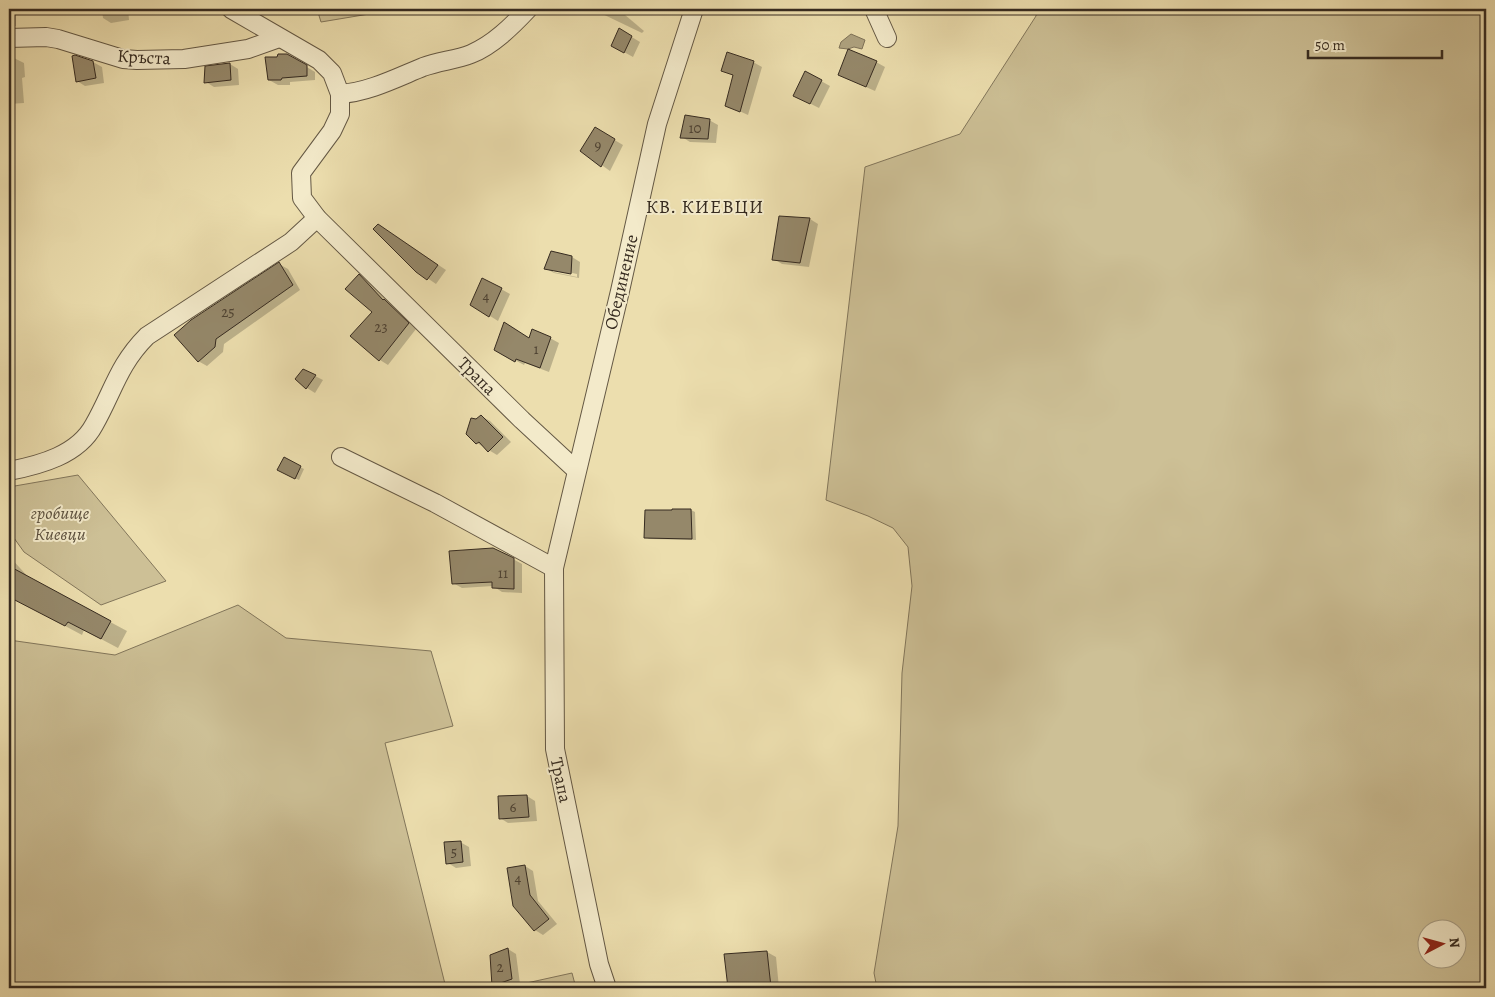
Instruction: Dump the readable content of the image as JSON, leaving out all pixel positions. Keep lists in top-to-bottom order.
{
  "streets": {
    "street": ["Кръста", "Обединение", "Трапа"]
  },
  "crossings": [
    ["Обединение", "Трапа"]
  ],
  "districts": ["КВ. КИЕВЦИ"],
  "parks": ["гробище Киевци"],
  "house_numbers": [
    "10",
    "9",
    "4",
    "25",
    "23",
    "1",
    "11",
    "6",
    "5",
    "4",
    "2"
  ],
  "scale_bar": "50 m",
  "north": "right"
}
